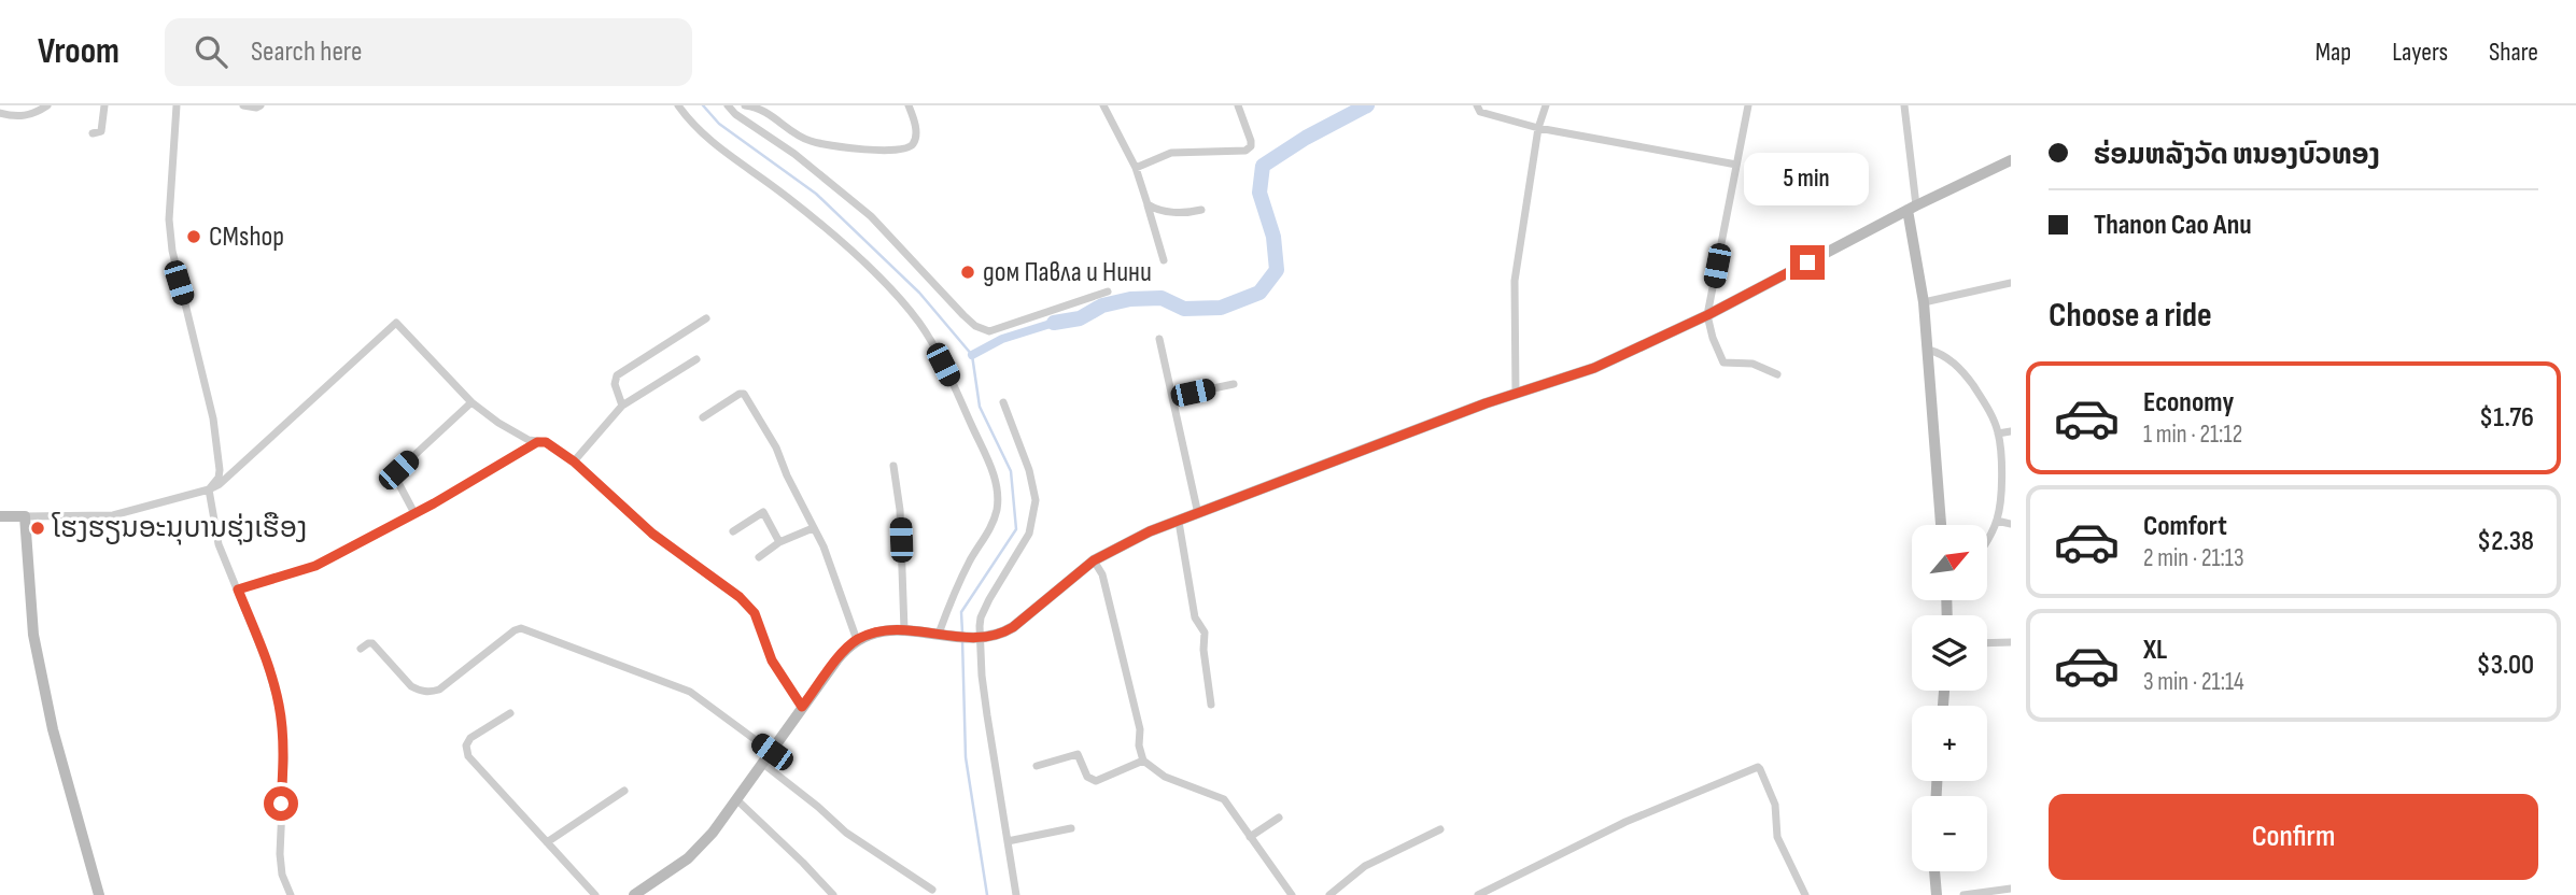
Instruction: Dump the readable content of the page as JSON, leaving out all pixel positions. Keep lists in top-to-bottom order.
{
  "places": ["CMshop", "дом Павла и Нини", "ໂຮງຮຽນອະນຸບານຮຸ່ງເຮືອງ"],
  "north": "top right",
  "page": {
    "header": "Vroom",
    "search": "Search here",
    "nav": ["Map", "Layers", "Share"],
    "banner": ["ຮ່ອມຫລັງວັດ ຫນອງບົວທອງ", "Thanon Cao Anu"],
    "bubble": "5 min",
    "heading": "Choose a ride",
    "list": [
      {
        "name": "Economy",
        "note": "1 min · 21:12",
        "value": "$1.76"
      },
      {
        "name": "Comfort",
        "note": "2 min · 21:13",
        "value": "$2.38"
      },
      {
        "name": "XL",
        "note": "3 min · 21:14",
        "value": "$3.00"
      }
    ],
    "map_buttons": ["+", "−"],
    "buttons": "Confirm"
  }
}
